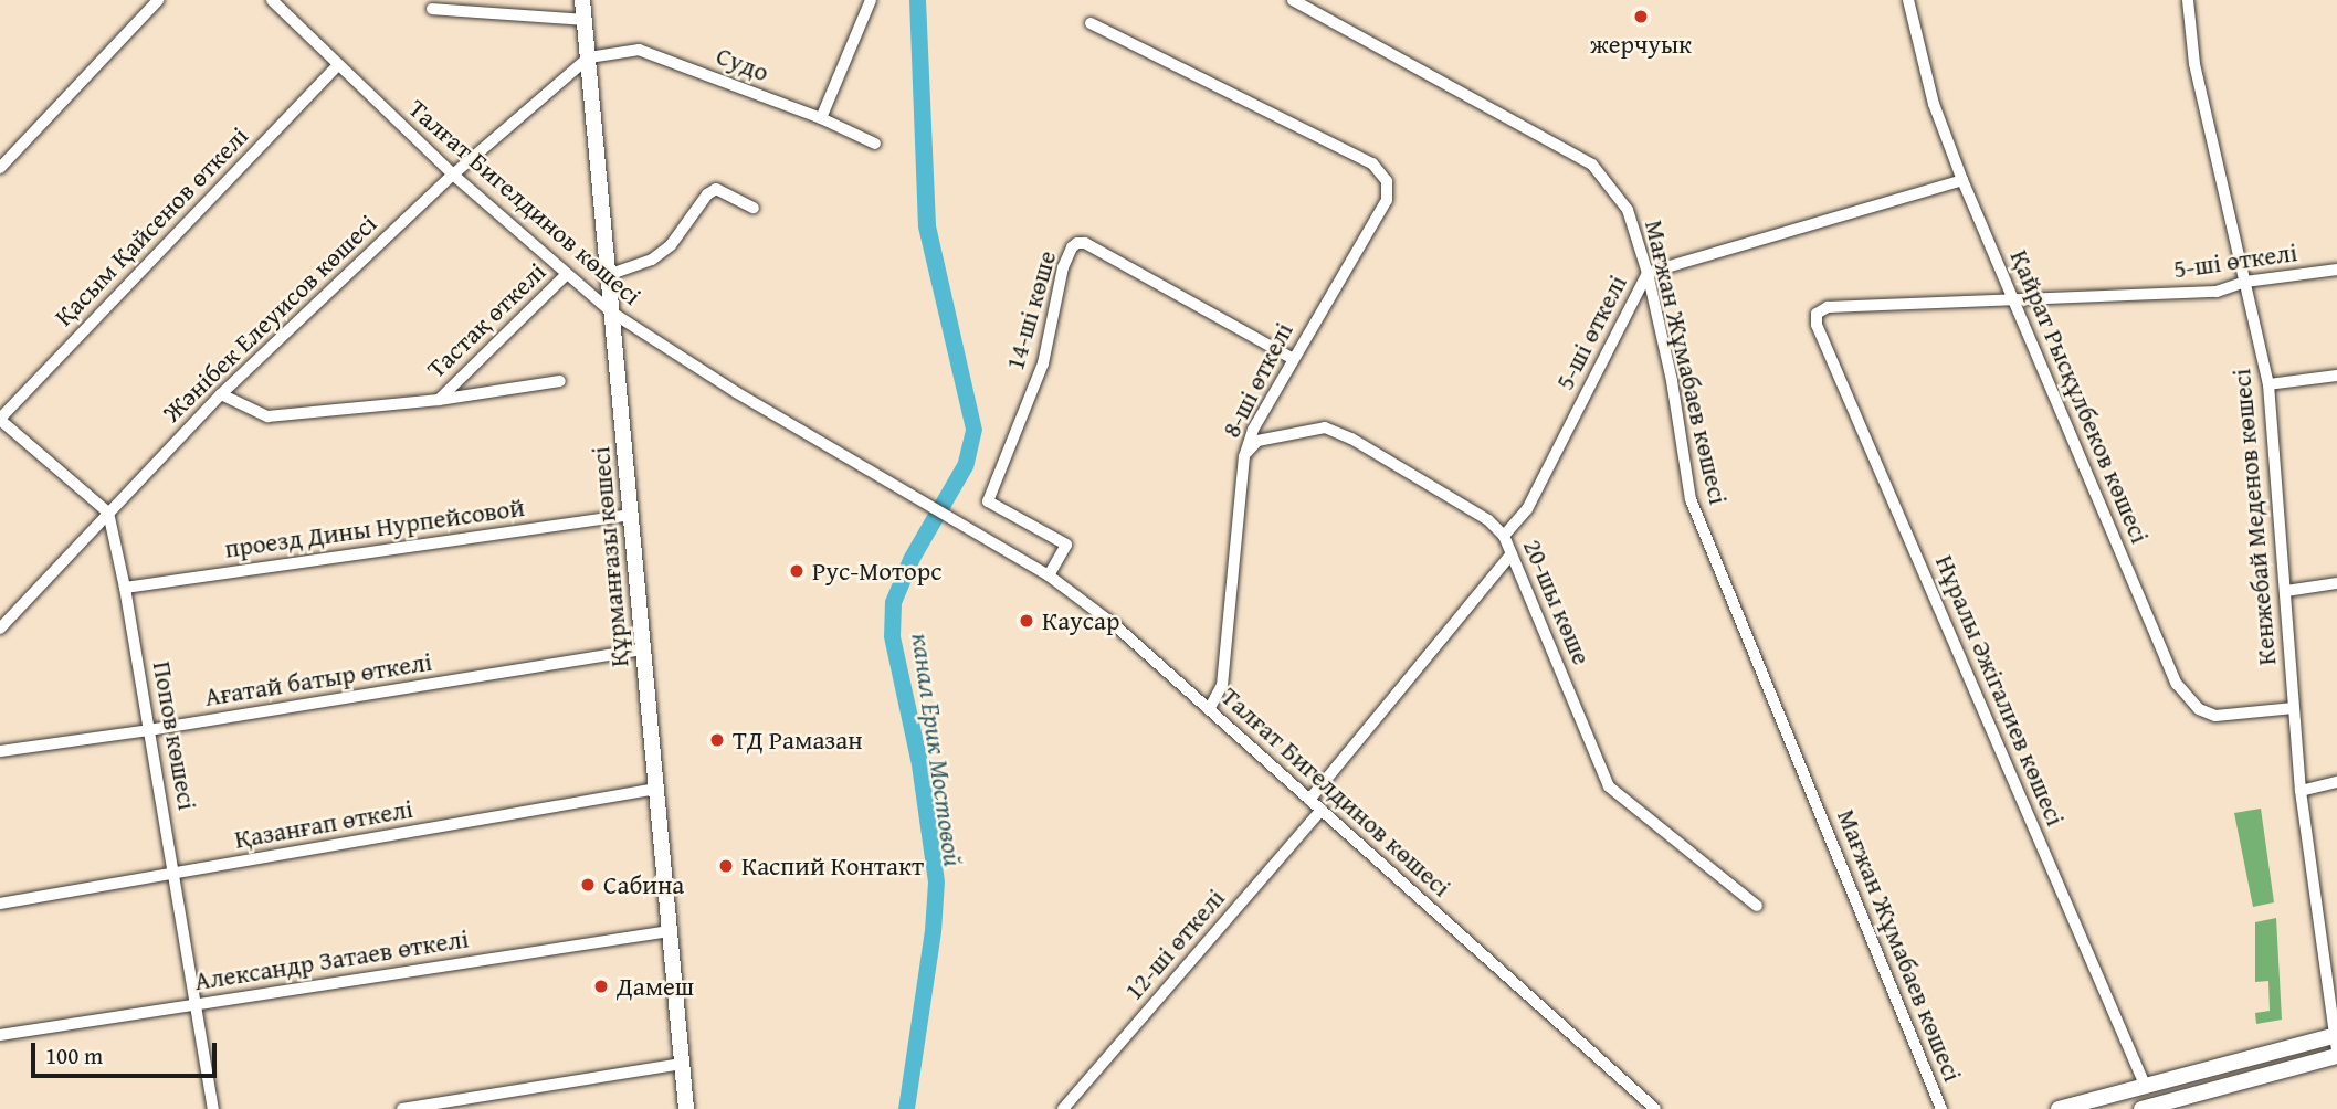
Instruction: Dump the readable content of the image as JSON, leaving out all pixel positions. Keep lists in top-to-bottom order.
{
  "streets": {
    "main road": ["Құрманғазы көшесі"],
    "street": [
      "Судо",
      "Талғат Бигелдинов көшесі",
      "Қасым Қайсенов өткелі",
      "5-ші өткелі",
      "14-ші көше",
      "Жәнібек Елеуисов көшесі",
      "Тастақ өткелі",
      "Мағжан Жұмабаев көшесі",
      "8-ші өткелі",
      "Қайрат Рысқұлбеков көшесі",
      "Кенжебай Меденов көшесі",
      "проезд Дины Нурпейсовой",
      "20-шы көше",
      "Ағатай батыр өткелі",
      "Нұралы Әжiгалиев көшесi",
      "Попов көшесі",
      "Қазанғап өткелі",
      "12-ші өткелі",
      "Александр Затаев өткелі"
    ]
  },
  "crossings": [
    ["Судо", "Жәнібек Елеуисов көшесі"],
    ["Судо", "Құрманғазы көшесі"],
    ["Талғат Бигелдинов көшесі", "Қасым Қайсенов өткелі"],
    ["Талғат Бигелдинов көшесі", "14-ші көше"],
    ["Талғат Бигелдинов көшесі", "Жәнібек Елеуисов көшесі"],
    ["Талғат Бигелдинов көшесі", "Тастақ өткелі"],
    ["Талғат Бигелдинов көшесі", "8-ші өткелі"],
    ["Талғат Бигелдинов көшесі", "Құрманғазы көшесі"],
    ["Талғат Бигелдинов көшесі", "12-ші өткелі"],
    ["5-ші өткелі", "Мағжан Жұмабаев көшесі"],
    ["5-ші өткелі", "Қайрат Рысқұлбеков көшесі"],
    ["5-ші өткелі", "Кенжебай Меденов көшесі"],
    ["5-ші өткелі", "20-шы көше"],
    ["5-ші өткелі", "Нұралы Әжiгалиев көшесi"],
    ["14-ші көше", "8-ші өткелі"],
    ["Жәнібек Елеуисов көшесі", "Тастақ өткелі"],
    ["Жәнібек Елеуисов көшесі", "Құрманғазы көшесі"],
    ["Жәнібек Елеуисов көшесі", "Попов көшесі"],
    ["8-ші өткелі", "20-шы көше"],
    ["Қайрат Рысқұлбеков көшесі", "Кенжебай Меденов көшесі"],
    ["проезд Дины Нурпейсовой", "Құрманғазы көшесі"],
    ["проезд Дины Нурпейсовой", "Попов көшесі"],
    ["Құрманғазы көшесі", "Ағатай батыр өткелі"],
    ["Құрманғазы көшесі", "Қазанғап өткелі"],
    ["Құрманғазы көшесі", "Александр Затаев өткелі"],
    ["Ағатай батыр өткелі", "Попов көшесі"],
    ["Попов көшесі", "Қазанғап өткелі"],
    ["Попов көшесі", "Александр Затаев өткелі"]
  ],
  "water": ["канал Ерик Мостовой"],
  "places": [
    "жерчуык",
    "Рус-Моторс",
    "Каусар",
    "ТД Рамазан",
    "Каспий Контакт",
    "Сабина",
    "Дамеш"
  ],
  "scale_bar": "100 m"
}
